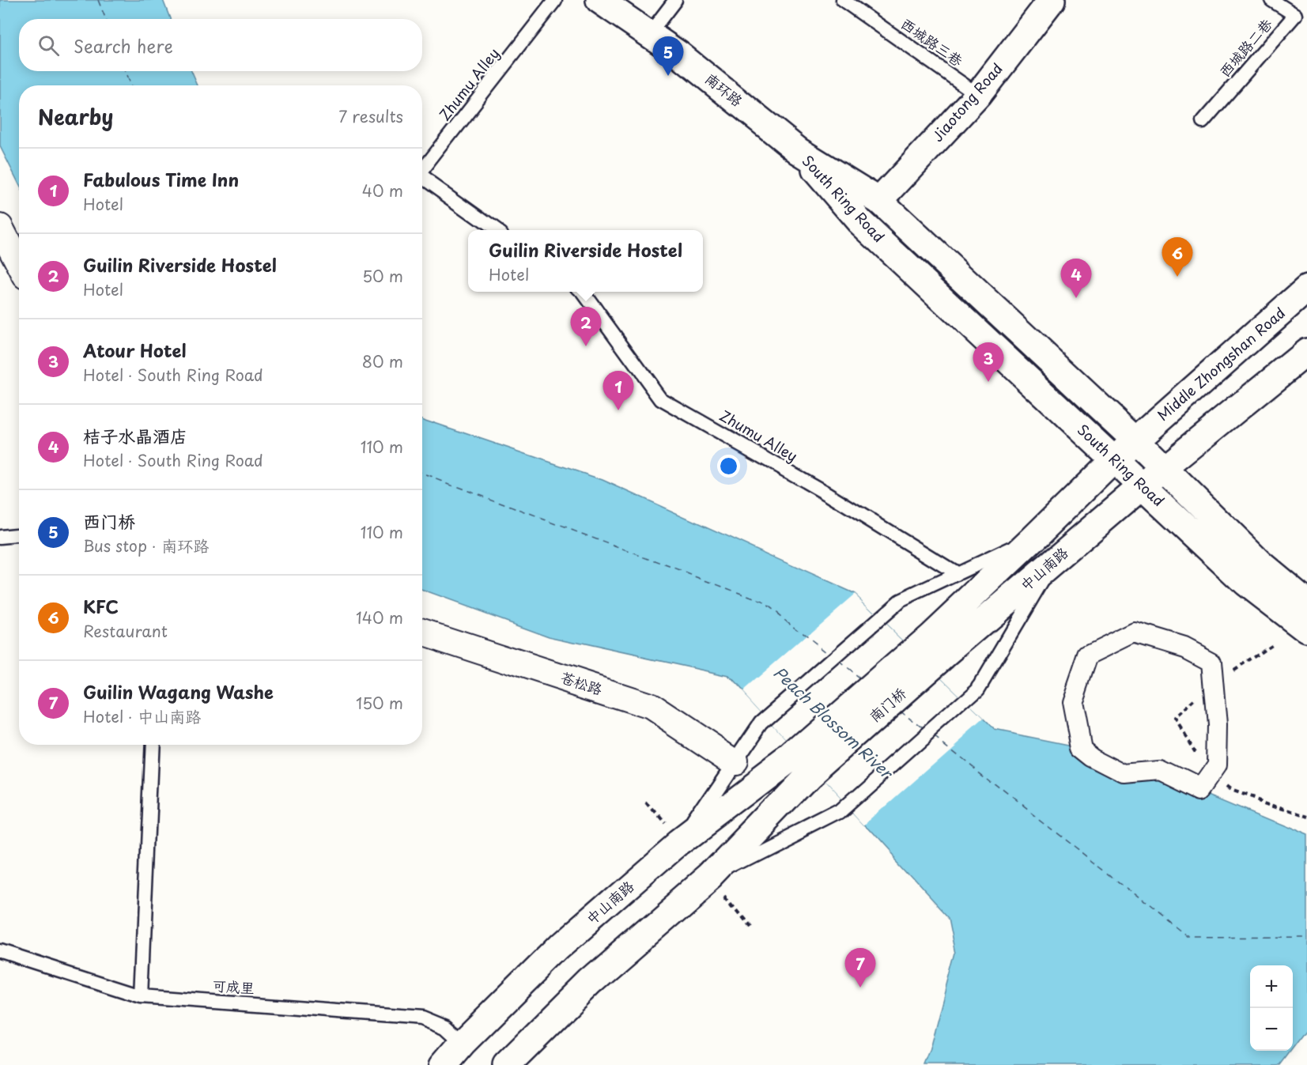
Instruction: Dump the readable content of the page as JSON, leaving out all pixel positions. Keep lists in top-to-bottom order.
{
  "streets": {
    "main road": [
      "南环路",
      "Jiaotong Road",
      "South Ring Road",
      "Middle Zhongshan Road",
      "中山南路",
      "南门桥"
    ],
    "street": ["苍松路"],
    "lane": [
      "西城路三巷",
      "西城路二巷",
      "Zhumu Alley",
      "可成里"
    ]
  },
  "crossings": [
    ["西城路三巷", "Jiaotong Road"],
    ["南环路", "South Ring Road"],
    ["Jiaotong Road", "South Ring Road"],
    ["South Ring Road", "Middle Zhongshan Road"],
    ["South Ring Road", "中山南路"],
    ["Middle Zhongshan Road", "中山南路"],
    ["中山南路", "南门桥"],
    ["中山南路", "可成里"]
  ],
  "water": ["Peach Blossom River"],
  "page": {
    "search": "Search here",
    "pins": [
      "5",
      "6",
      "4",
      "2",
      "3",
      "1",
      "7"
    ],
    "heading": ["Nearby", "7 results"],
    "list": [
      {
        "mark": "1",
        "name": "Fabulous Time Inn",
        "note": "Hotel",
        "value": "40 m"
      },
      {
        "mark": "2",
        "name": "Guilin Riverside Hostel",
        "note": "Hotel",
        "value": "50 m"
      },
      {
        "mark": "3",
        "name": "Atour Hotel",
        "note": "Hotel · South Ring Road",
        "value": "80 m"
      },
      {
        "mark": "4",
        "name": "桔子水晶酒店",
        "note": "Hotel · South Ring Road",
        "value": "110 m"
      },
      {
        "mark": "5",
        "name": "西门桥",
        "note": "Bus stop · 南环路",
        "value": "110 m"
      },
      {
        "mark": "6",
        "name": "KFC",
        "note": "Restaurant",
        "value": "140 m"
      },
      {
        "mark": "7",
        "name": "Guilin Wagang Washe",
        "note": "Hotel · 中山南路",
        "value": "150 m"
      }
    ],
    "popup": ["Guilin Riverside Hostel", "Hotel"],
    "map_buttons": ["+", "−"]
  }
}
